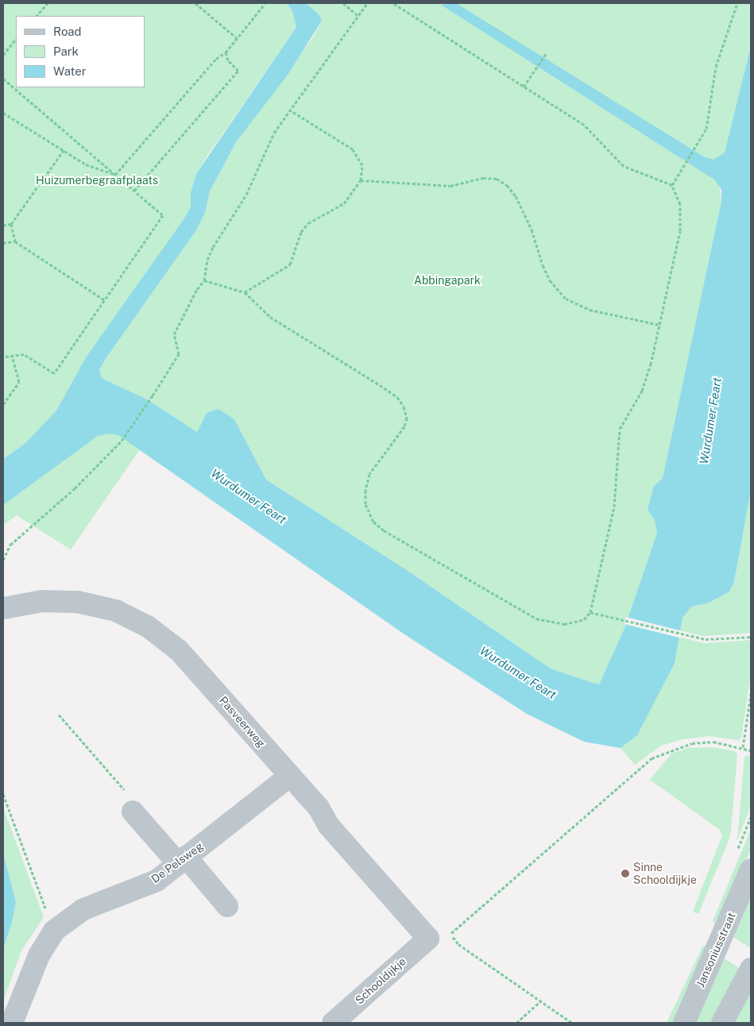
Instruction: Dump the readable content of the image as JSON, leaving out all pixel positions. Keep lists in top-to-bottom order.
{
  "streets": {
    "street": [
      "Pasveerweg",
      "De Pelsweg",
      "Jansoniusstraat",
      "Schooldijkje"
    ]
  },
  "crossings": [
    ["Pasveerweg", "De Pelsweg"],
    ["Pasveerweg", "Schooldijkje"]
  ],
  "water": ["Wurdumer Feart"],
  "parks": ["Huizumerbegraafplaats", "Abbingapark"],
  "places": ["Sinne Schooldijkje"],
  "legend": ["Road", "Park", "Water"]
}
